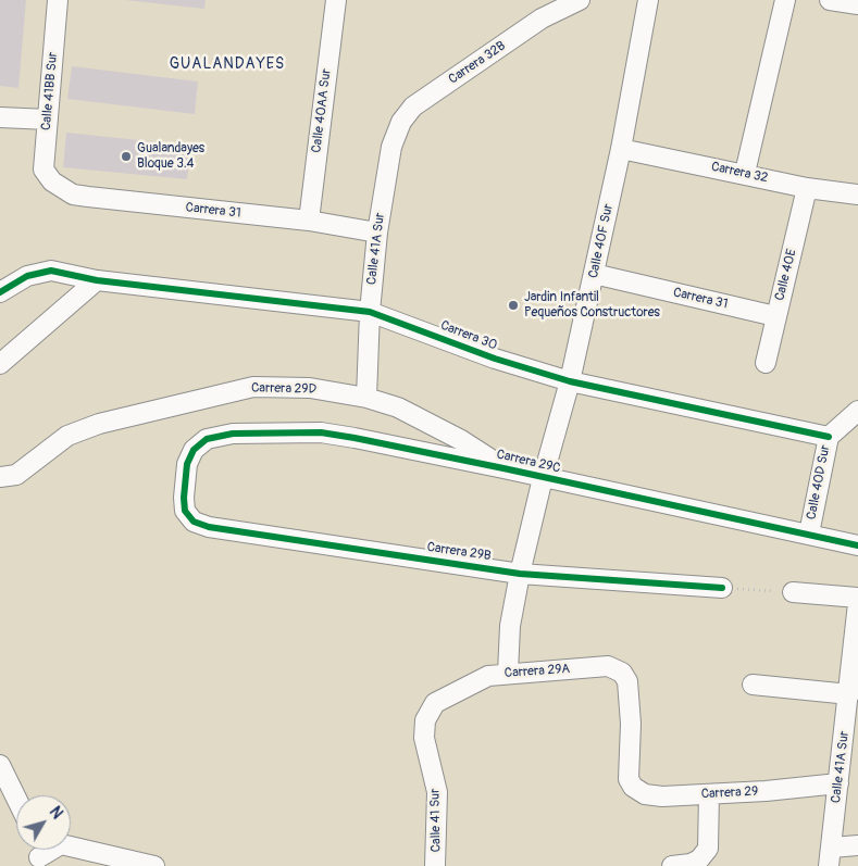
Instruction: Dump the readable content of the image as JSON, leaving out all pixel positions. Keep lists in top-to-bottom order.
{
  "streets": {
    "street": [
      "Carrera 32B",
      "Calle 41BB Sur",
      "Calle 40AA Sur",
      "Carrera 32",
      "Carrera 31",
      "Calle 40F Sur",
      "Calle 41A Sur",
      "Calle 40E",
      "Carrera 30",
      "Carrera 29D",
      "Carrera 29C",
      "Calle 40D Sur",
      "Carrera 29B",
      "Carrera 29A",
      "Carrera 29",
      "Calle 41 Sur"
    ]
  },
  "crossings": [
    ["Carrera 32B", "Calle 41A Sur"],
    ["Calle 41BB Sur", "Carrera 31"],
    ["Calle 40AA Sur", "Carrera 31"],
    ["Carrera 32", "Calle 40F Sur"],
    ["Carrera 32", "Calle 40E"],
    ["Carrera 31", "Calle 40F Sur"],
    ["Carrera 31", "Calle 41A Sur"],
    ["Carrera 31", "Calle 40E"],
    ["Calle 40F Sur", "Carrera 30"],
    ["Calle 40F Sur", "Carrera 29C"],
    ["Calle 40F Sur", "Carrera 29B"],
    ["Calle 40F Sur", "Carrera 29A"],
    ["Calle 41A Sur", "Carrera 30"],
    ["Calle 41A Sur", "Carrera 29D"],
    ["Calle 41A Sur", "Carrera 29"],
    ["Carrera 30", "Calle 40D Sur"],
    ["Carrera 29D", "Carrera 29C"],
    ["Carrera 29C", "Calle 40D Sur"],
    ["Carrera 29C", "Carrera 29B"],
    ["Carrera 29A", "Carrera 29"],
    ["Carrera 29A", "Calle 41 Sur"]
  ],
  "districts": ["GUALANDAYES"],
  "places": ["Gualandayes Bloque 3.4", "Jardin Infantil Pequeños Constructores"],
  "north": "top right"
}
